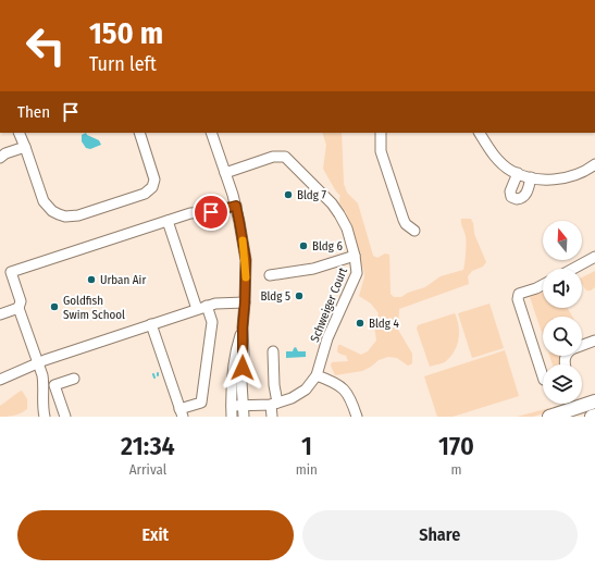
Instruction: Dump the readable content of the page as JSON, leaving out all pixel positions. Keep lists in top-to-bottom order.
{
  "streets": {
    "street": ["Schweiger Court"]
  },
  "places": [
    "Bldg 7",
    "Bldg 6",
    "Urban Air",
    "Bldg 5",
    "Goldfish Swim School",
    "Bldg 4"
  ],
  "north": "top",
  "page": {
    "turn": ["150 m", "Turn left"],
    "then": "Then",
    "eta": [
      "21:34",
      "Arrival",
      "1",
      "min",
      "170",
      "m"
    ],
    "buttons": ["Exit", "Share"]
  }
}
